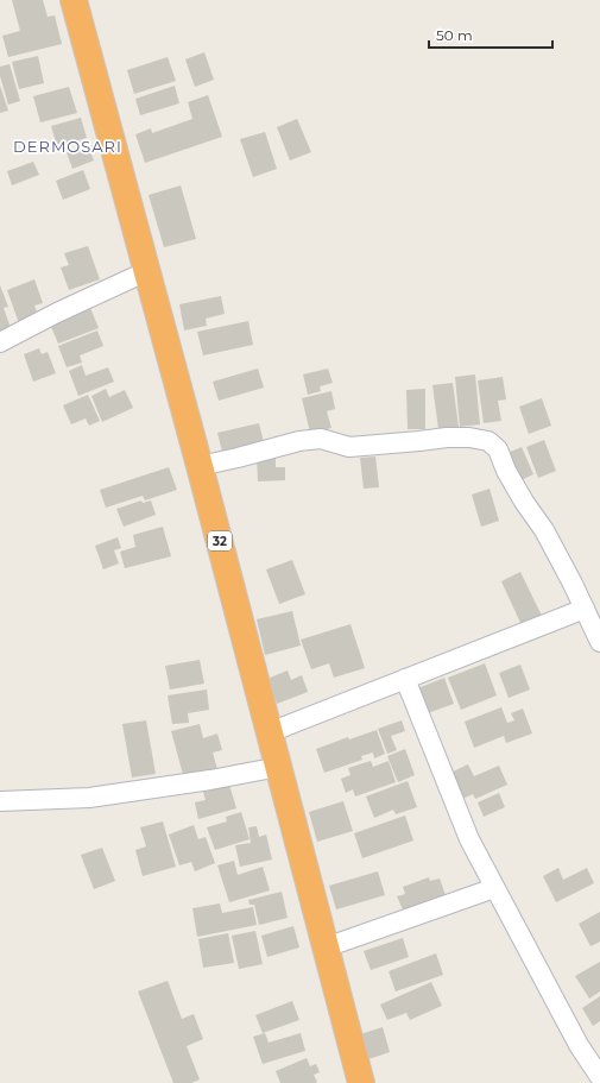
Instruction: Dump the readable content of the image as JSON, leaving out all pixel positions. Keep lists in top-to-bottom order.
{
  "streets": {
    "highway": ["32"]
  },
  "districts": ["DERMOSARI"],
  "scale_bar": "50 m"
}
